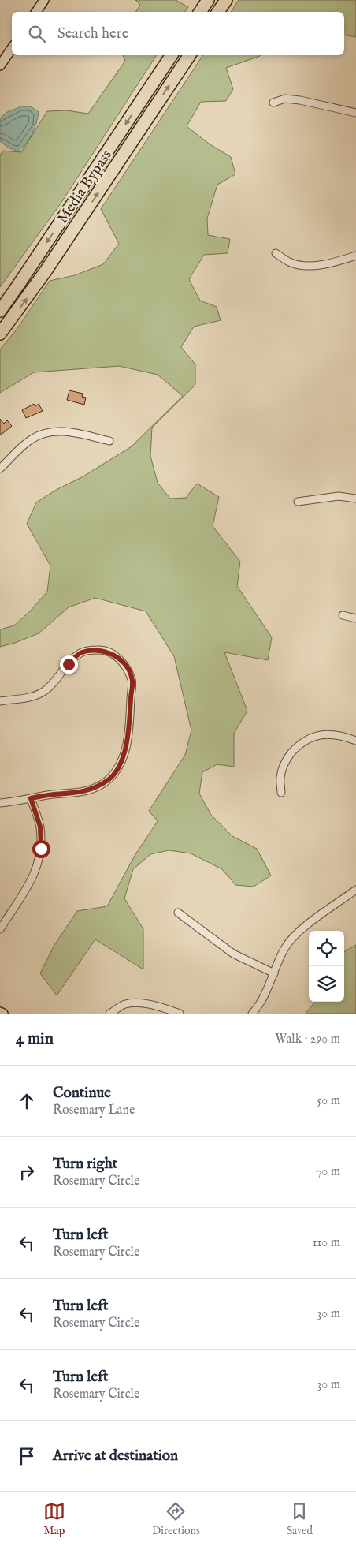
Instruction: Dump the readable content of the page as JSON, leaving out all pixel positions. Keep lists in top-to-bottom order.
{
  "streets": {
    "highway": ["Media Bypass"]
  },
  "page": {
    "search": "Search here",
    "heading": ["4 min", "Walk · 290 m"],
    "list": [
      ["Continue", "Rosemary Lane", "50 m"],
      ["Turn right", "Rosemary Circle", "70 m"],
      ["Turn left", "Rosemary Circle", "110 m"],
      ["Turn left", "Rosemary Circle", "30 m"],
      ["Turn left", "Rosemary Circle", "30 m"],
      "Arrive at destination"
    ],
    "nav": ["Map", "Directions", "Saved"]
  }
}
